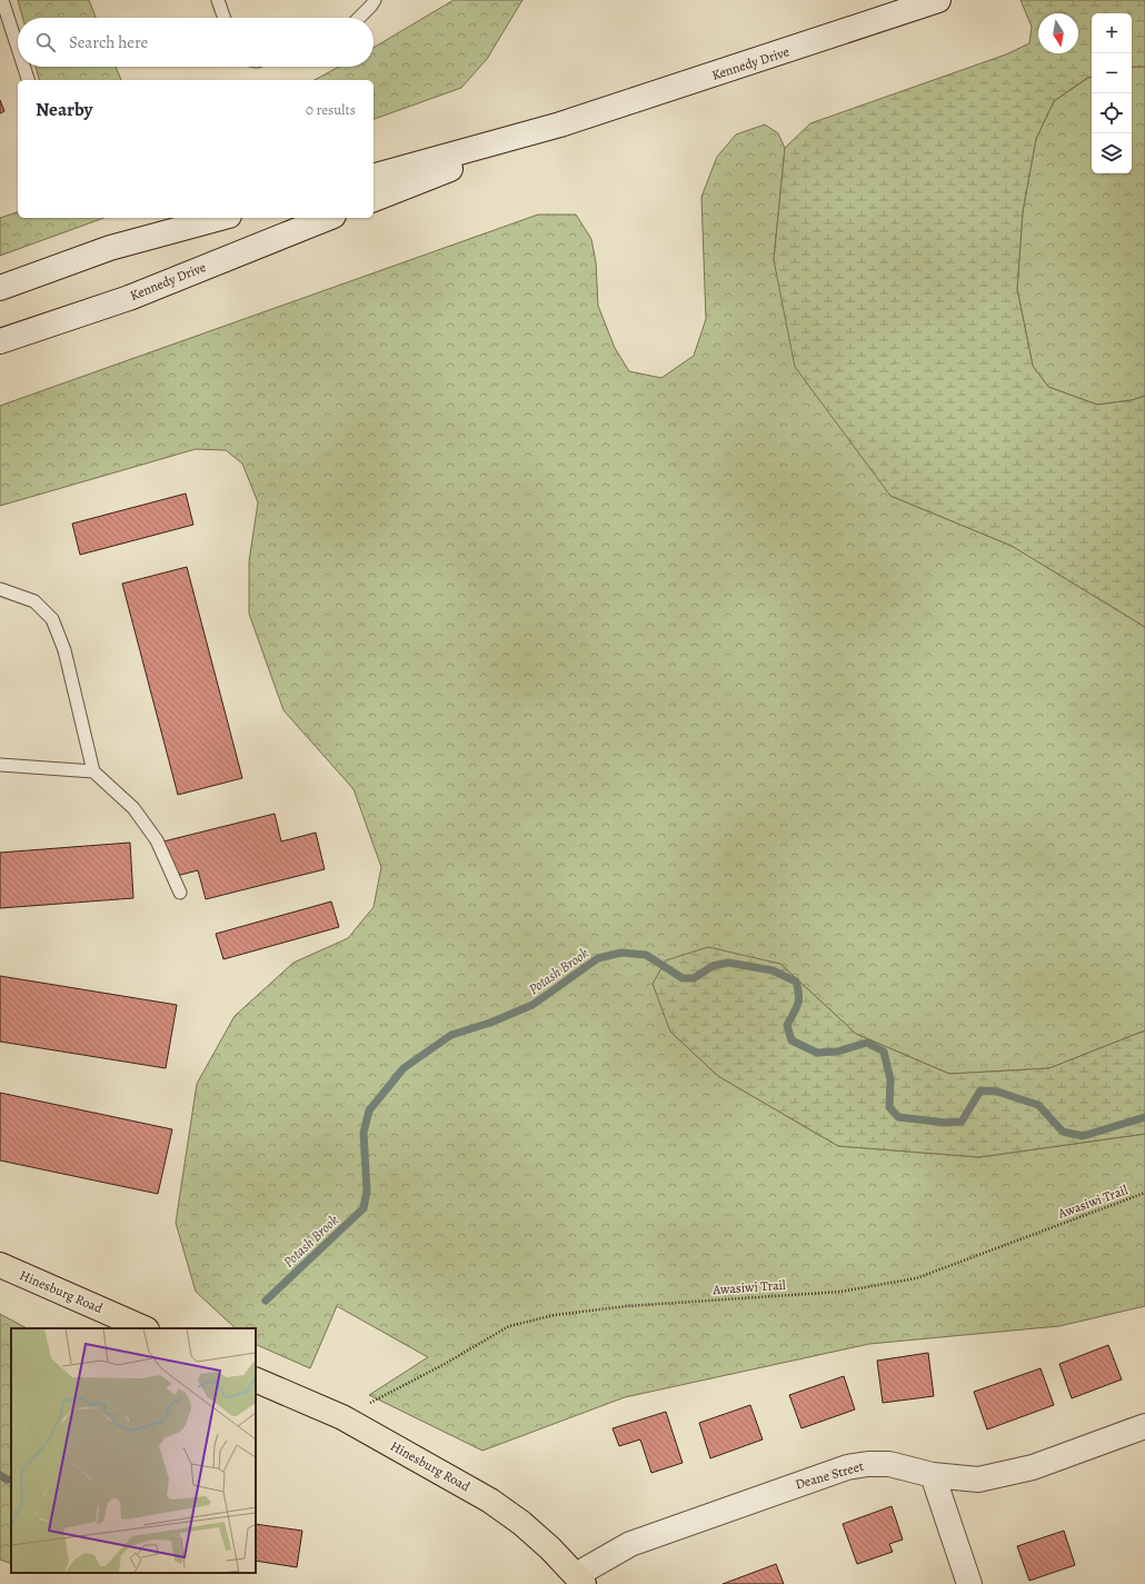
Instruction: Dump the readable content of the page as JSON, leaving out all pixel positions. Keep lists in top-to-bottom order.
{
  "streets": {
    "main road": ["Kennedy Drive", "Hinesburg Road", "Deane Street"],
    "path": ["Awasiwi Trail"]
  },
  "crossings": [
    ["Hinesburg Road", "Deane Street"]
  ],
  "water": ["Potash Brook"],
  "north": "bottom",
  "page": {
    "map_buttons": ["+", "−"],
    "search": "Search here",
    "heading": ["Nearby", "0 results"]
  }
}
